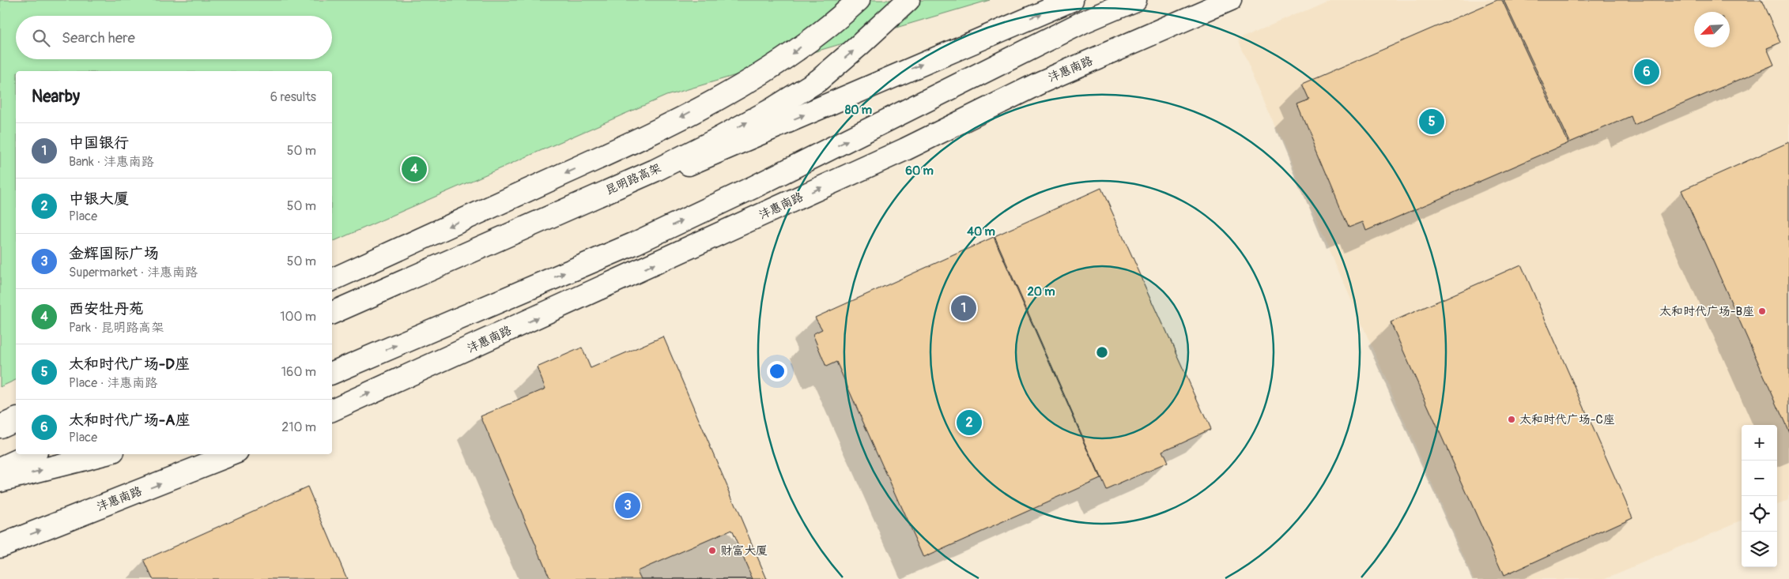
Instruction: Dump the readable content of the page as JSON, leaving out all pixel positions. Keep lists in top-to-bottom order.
{
  "streets": {
    "main road": ["沣惠南路", "昆明路高架"]
  },
  "places": ["太和时代广场-B座", "太和时代广场-C座", "财富大厦"],
  "north": "bottom left",
  "page": {
    "search": "Search here",
    "pins": [
      "6",
      "5",
      "4",
      "1",
      "2",
      "3"
    ],
    "heading": ["Nearby", "6 results"],
    "list": [
      {
        "mark": "1",
        "name": "中国银行",
        "note": "Bank · 沣惠南路",
        "value": "50 m"
      },
      {
        "mark": "2",
        "name": "中银大厦",
        "note": "Place",
        "value": "50 m"
      },
      {
        "mark": "3",
        "name": "金辉国际广场",
        "note": "Supermarket · 沣惠南路",
        "value": "50 m"
      },
      {
        "mark": "4",
        "name": "西安牡丹苑",
        "note": "Park · 昆明路高架",
        "value": "100 m"
      },
      {
        "mark": "5",
        "name": "太和时代广场-D座",
        "note": "Place · 沣惠南路",
        "value": "160 m"
      },
      {
        "mark": "6",
        "name": "太和时代广场-A座",
        "note": "Place",
        "value": "210 m"
      }
    ],
    "map_buttons": ["+", "−"]
  },
  "rings": [
    "80 m",
    "60 m",
    "40 m",
    "20 m"
  ]
}
